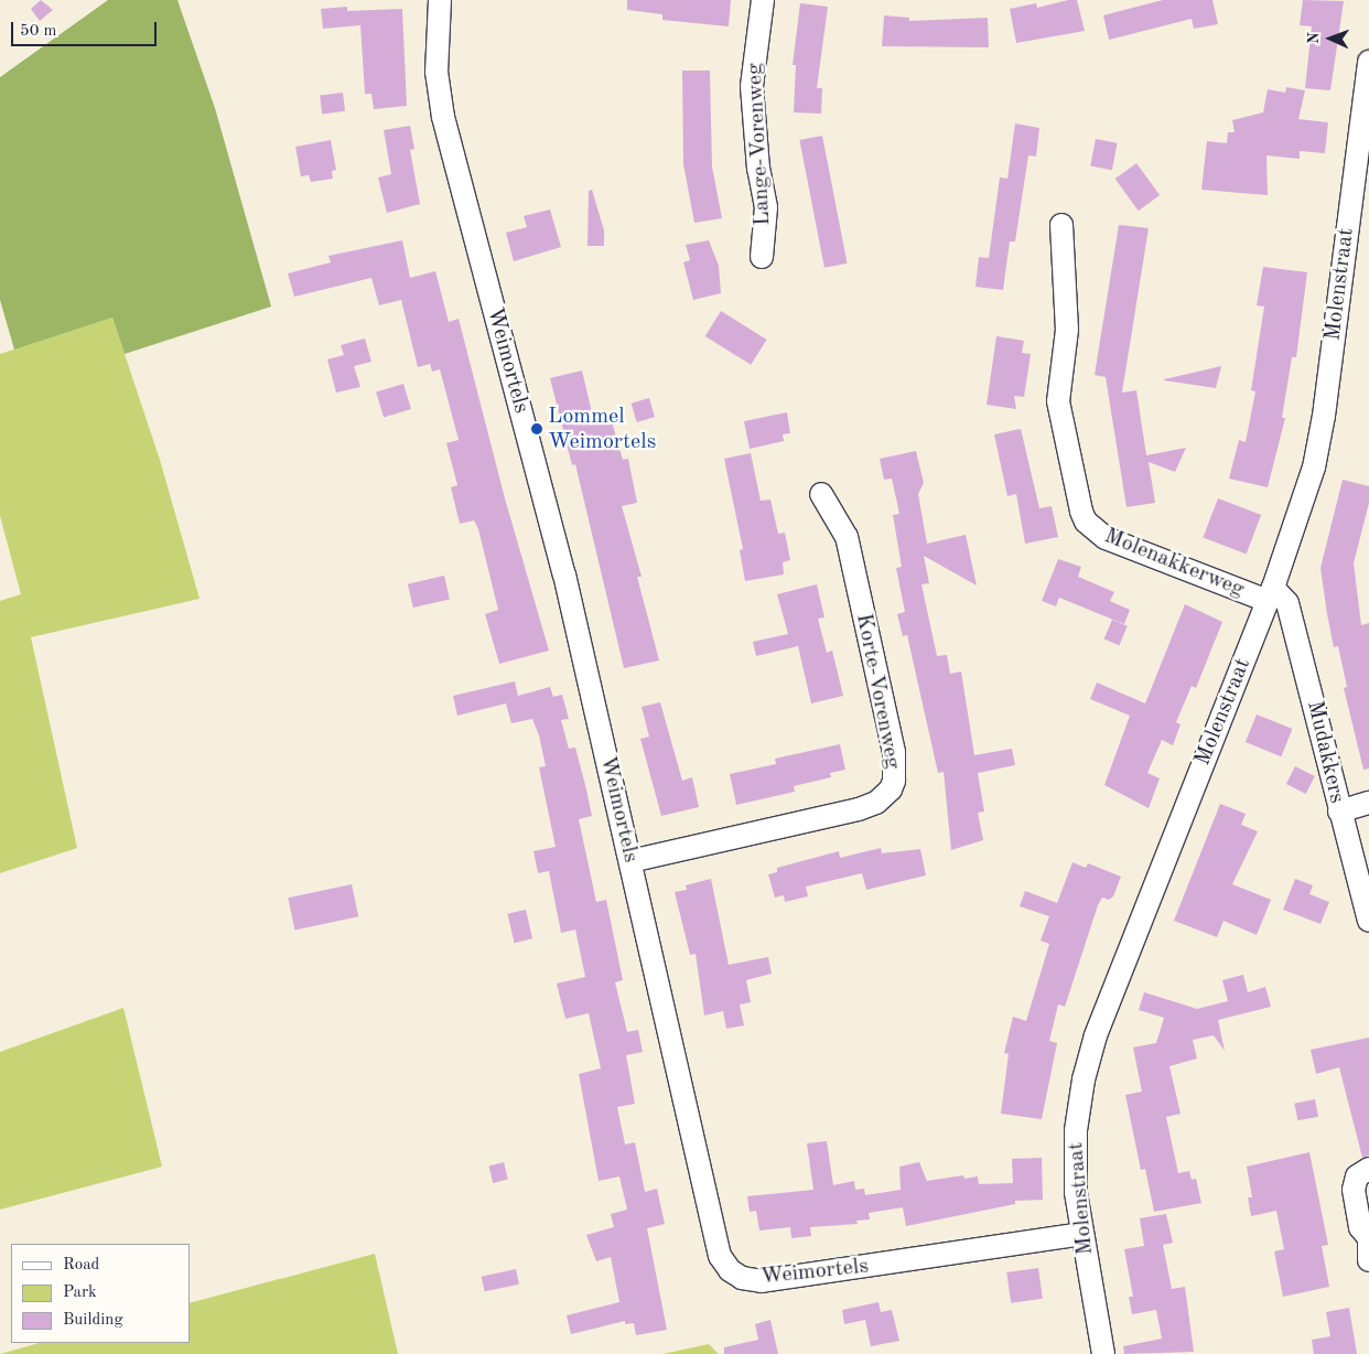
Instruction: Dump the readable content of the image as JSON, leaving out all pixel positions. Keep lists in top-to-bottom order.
{
  "streets": {
    "street": [
      "Lange-Vorenweg",
      "Molenstraat",
      "Weimortels",
      "Molenakkerweg",
      "Korte-Vorenweg",
      "Mudakkers"
    ]
  },
  "crossings": [
    ["Molenstraat", "Weimortels"],
    ["Molenstraat", "Molenakkerweg"],
    ["Molenstraat", "Mudakkers"],
    ["Weimortels", "Korte-Vorenweg"],
    ["Molenakkerweg", "Mudakkers"]
  ],
  "places": ["Lommel Weimortels"],
  "legend": ["Road", "Park", "Building"],
  "scale_bar": "50 m",
  "north": "left"
}
